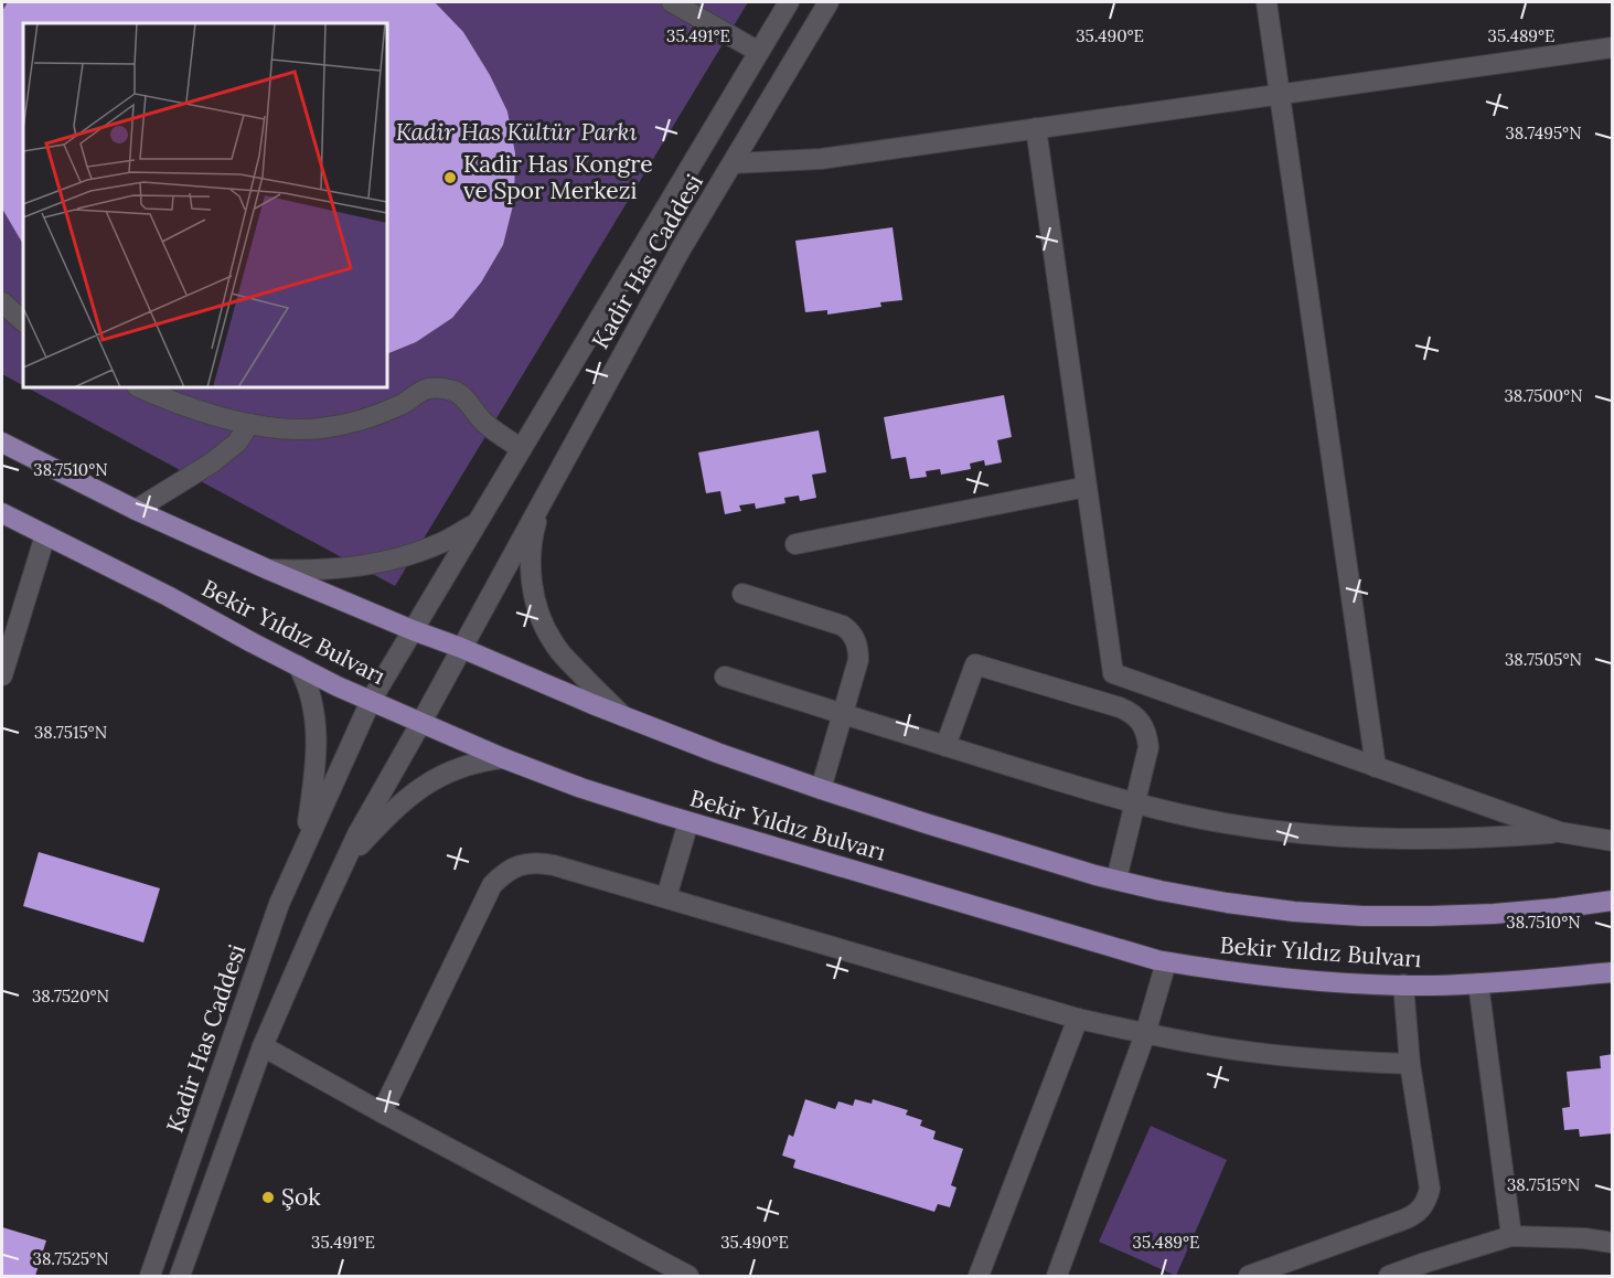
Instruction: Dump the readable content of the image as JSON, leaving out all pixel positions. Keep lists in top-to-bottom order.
{
  "streets": {
    "main road": ["Bekir Yıldız Bulvarı"],
    "street": ["Kadir Has Caddesi"]
  },
  "crossings": [
    ["Kadir Has Caddesi", "Bekir Yıldız Bulvarı"]
  ],
  "parks": ["Kadir Has Kültür Parkı"],
  "places": ["Kadir Has Kongre ve Spor Merkezi", "Şok"],
  "coordinates": [
    "35.491°E",
    "35.490°E",
    "35.489°E",
    "38.7495°N",
    "38.7500°N",
    "38.7510°N",
    "38.7505°N",
    "38.7515°N",
    "38.7520°N",
    "38.7525°N"
  ]
}
